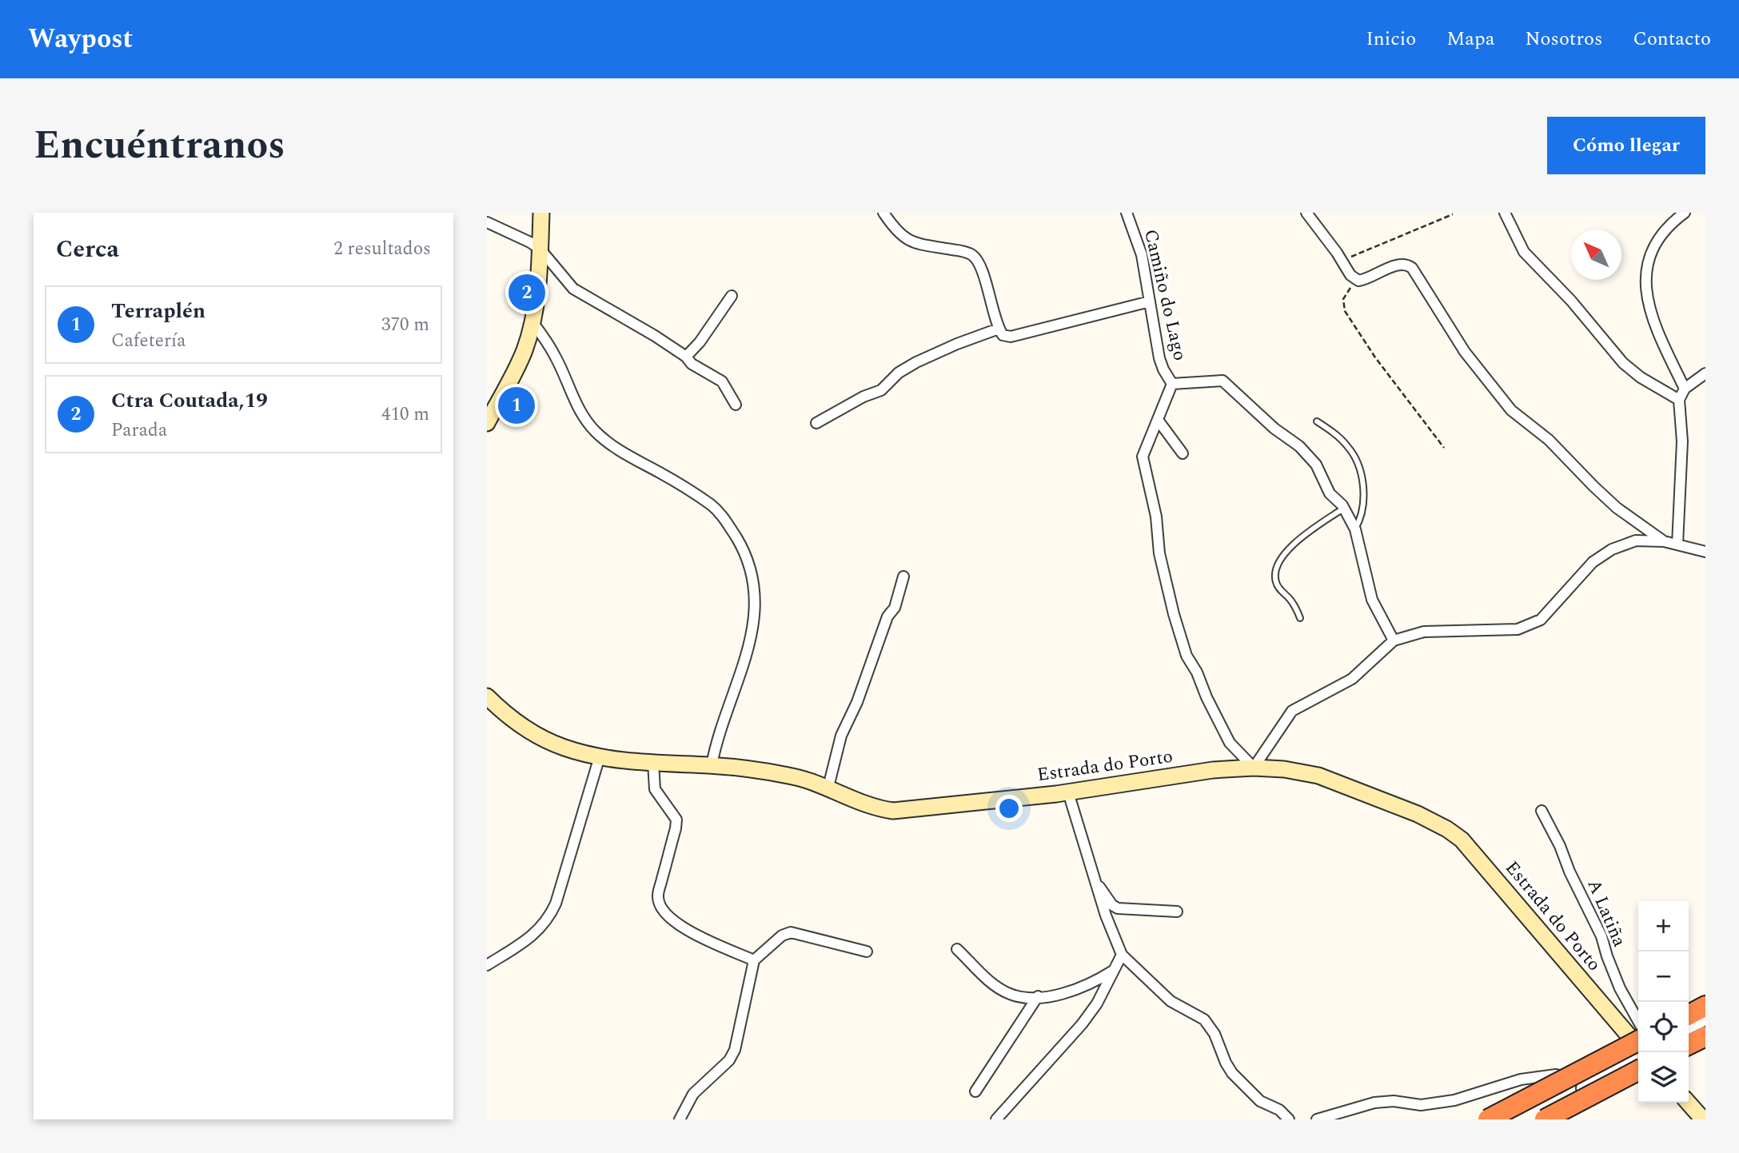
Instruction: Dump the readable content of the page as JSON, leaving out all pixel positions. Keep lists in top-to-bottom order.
{
  "streets": {
    "street": ["Camiño do Lago", "Estrada do Porto", "A Latiña"]
  },
  "north": "top left",
  "page": {
    "header": "Waypost",
    "nav": [
      "Inicio",
      "Mapa",
      "Nosotros",
      "Contacto"
    ],
    "title": "Encuéntranos",
    "buttons": "Cómo llegar",
    "heading": ["Cerca", "2 resultados"],
    "pins": ["2", "1"],
    "list": [
      {
        "mark": "1",
        "name": "Terraplén",
        "note": "Cafetería",
        "value": "370 m"
      },
      {
        "mark": "2",
        "name": "Ctra Coutada,19",
        "note": "Parada",
        "value": "410 m"
      }
    ],
    "map_buttons": ["+", "−"]
  }
}
